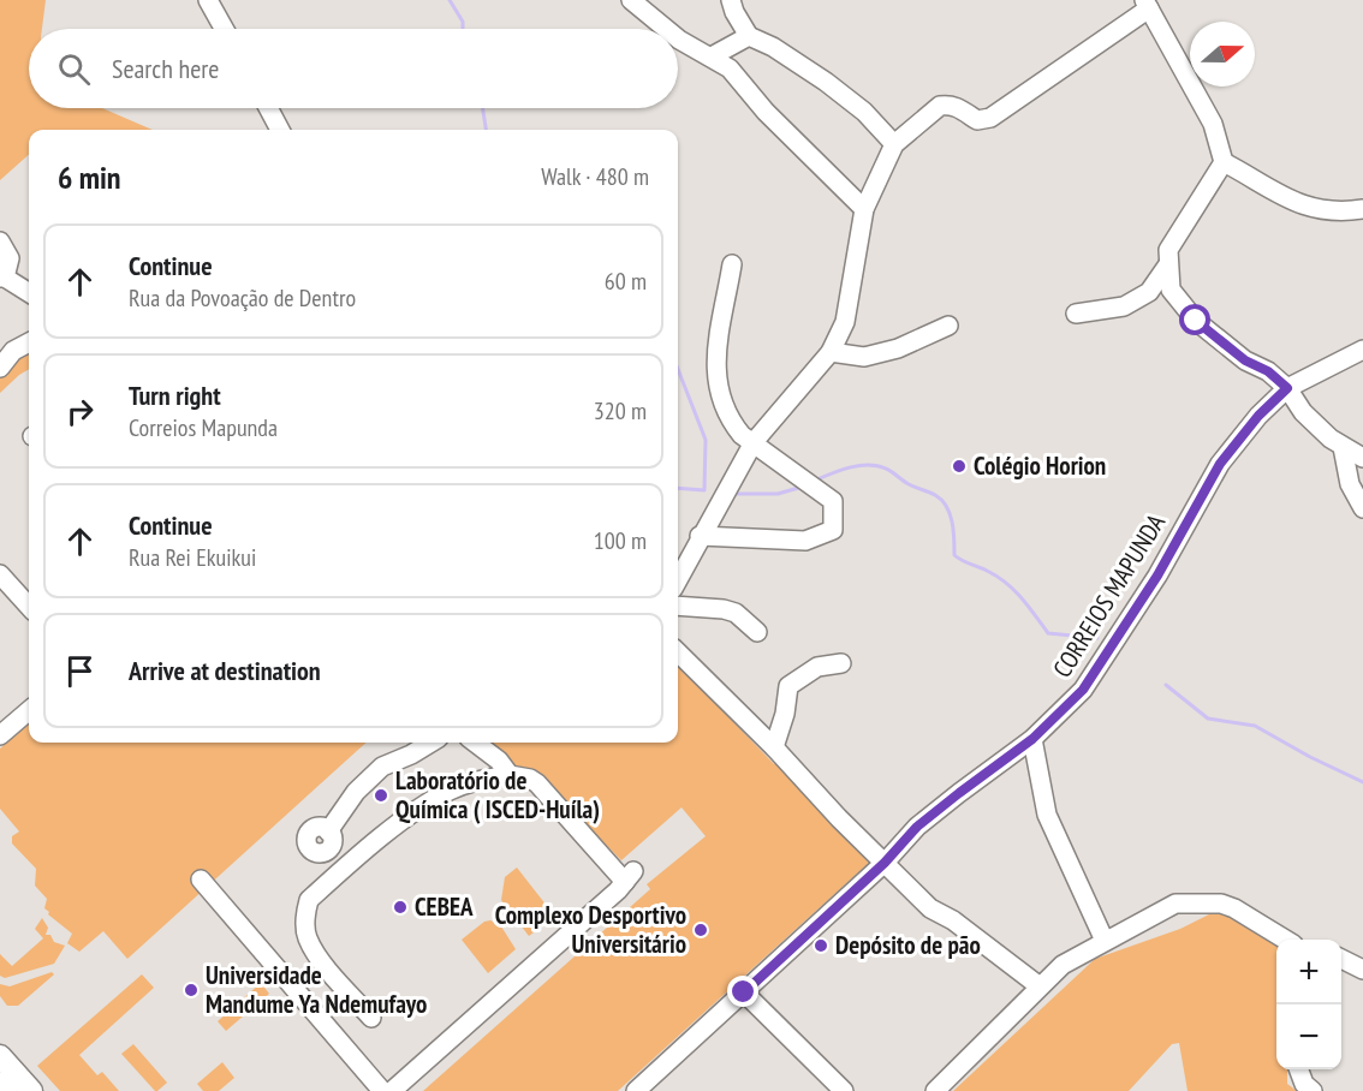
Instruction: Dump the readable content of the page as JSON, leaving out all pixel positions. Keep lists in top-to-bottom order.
{
  "streets": {
    "street": ["CORREIOS MAPUNDA"]
  },
  "places": [
    "Colégio Horion",
    "Laboratório de Química ( ISCED-Huíla)",
    "CEBEA",
    "Complexo Desportivo Universitário",
    "Depósito de pão",
    "Universidade Mandume Ya Ndemufayo"
  ],
  "north": "right",
  "page": {
    "search": "Search here",
    "heading": ["6 min", "Walk · 480 m"],
    "list": [
      ["Continue", "Rua da Povoação de Dentro", "60 m"],
      ["Turn right", "Correios Mapunda", "320 m"],
      ["Continue", "Rua Rei Ekuikui", "100 m"],
      "Arrive at destination"
    ],
    "map_buttons": ["+", "−"]
  }
}
